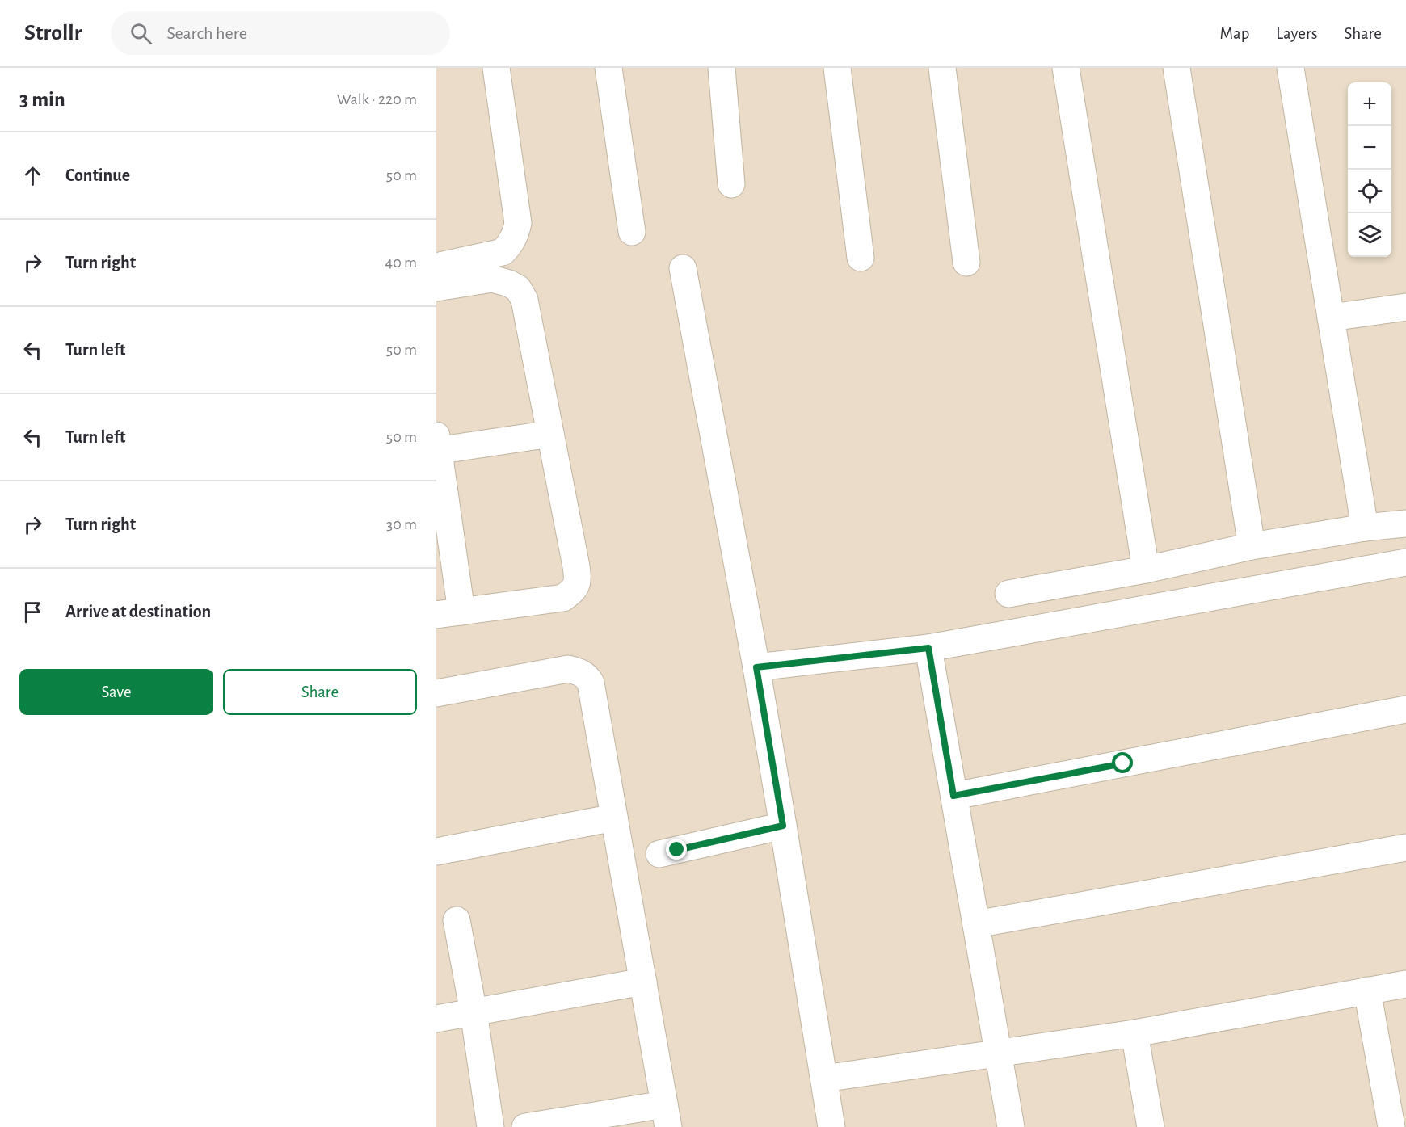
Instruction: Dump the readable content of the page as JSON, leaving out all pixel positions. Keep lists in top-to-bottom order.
{
  "page": {
    "header": "Strollr",
    "search": "Search here",
    "nav": ["Map", "Layers", "Share"],
    "heading": ["3 min", "Walk · 220 m"],
    "map_buttons": ["+", "−"],
    "list": [
      ["Continue", "50 m"],
      ["Turn right", "40 m"],
      ["Turn left", "50 m"],
      ["Turn left", "50 m"],
      ["Turn right", "30 m"],
      "Arrive at destination"
    ],
    "buttons": ["Save", "Share"]
  }
}
